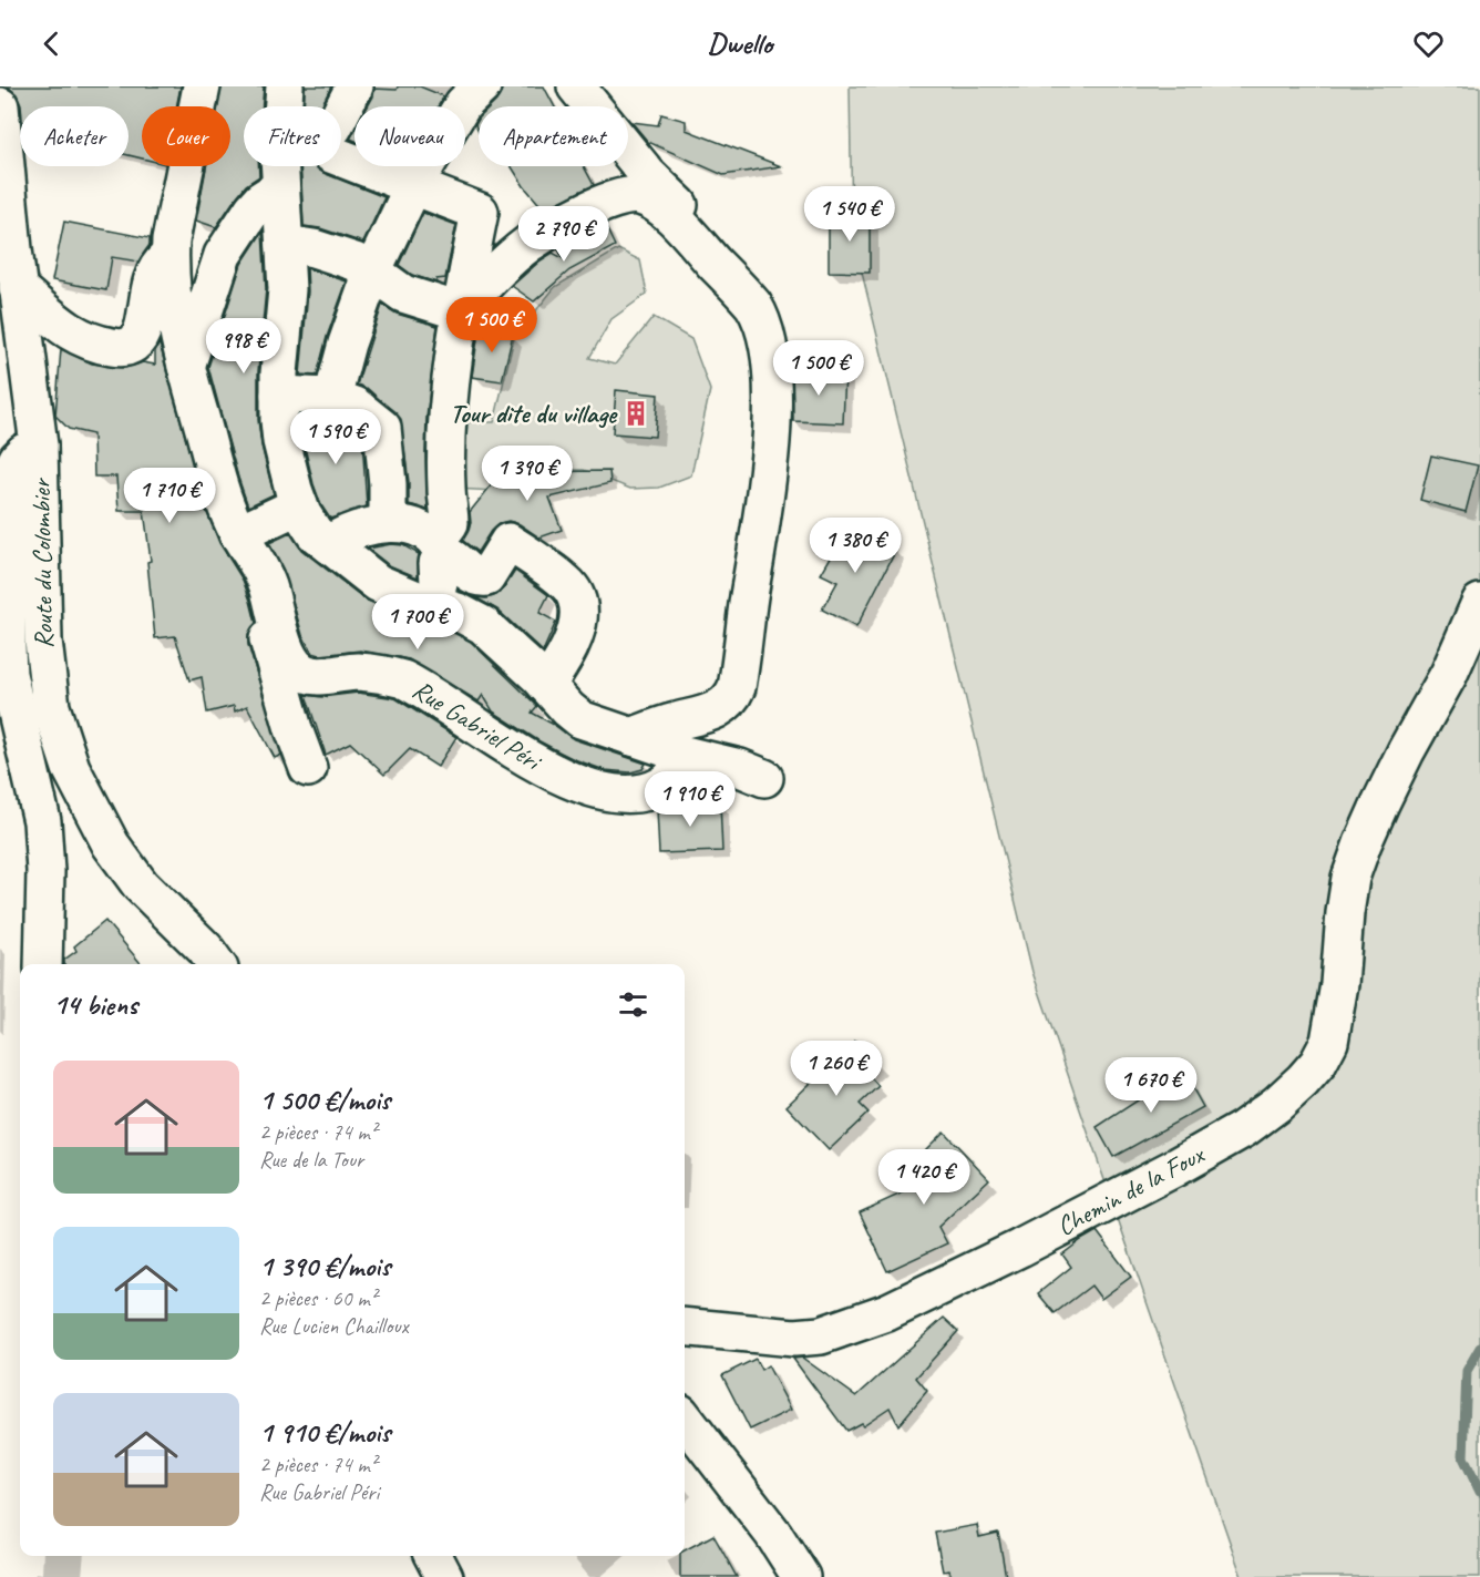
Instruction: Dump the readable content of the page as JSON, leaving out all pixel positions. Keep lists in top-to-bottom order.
{
  "streets": {
    "street": ["Route du Colombier", "Rue Gabriel Péri", "Chemin de la Foux"]
  },
  "places": {
    "building": ["Tour dite du village"]
  },
  "page": {
    "header": "Dwello",
    "chip": [
      "Acheter",
      "Louer",
      "Filtres",
      "Nouveau",
      "Appartement"
    ],
    "price": [
      "1 540 €",
      "2 790 €",
      "1 500 €",
      "998 €",
      "1 500 €",
      "1 590 €",
      "1 390 €",
      "1 710 €",
      "1 380 €",
      "1 700 €",
      "1 910 €",
      "1 260 €",
      "1 670 €",
      "1 420 €"
    ],
    "heading": "14 biens",
    "list": [
      {
        "name": "1 500 €/mois",
        "note": "2 pièces · 74 m² · Rue de la Tour"
      },
      {
        "name": "1 390 €/mois",
        "note": "2 pièces · 60 m² · Rue Lucien Chailloux"
      },
      {
        "name": "1 910 €/mois",
        "note": "2 pièces · 74 m² · Rue Gabriel Péri"
      }
    ]
  }
}
